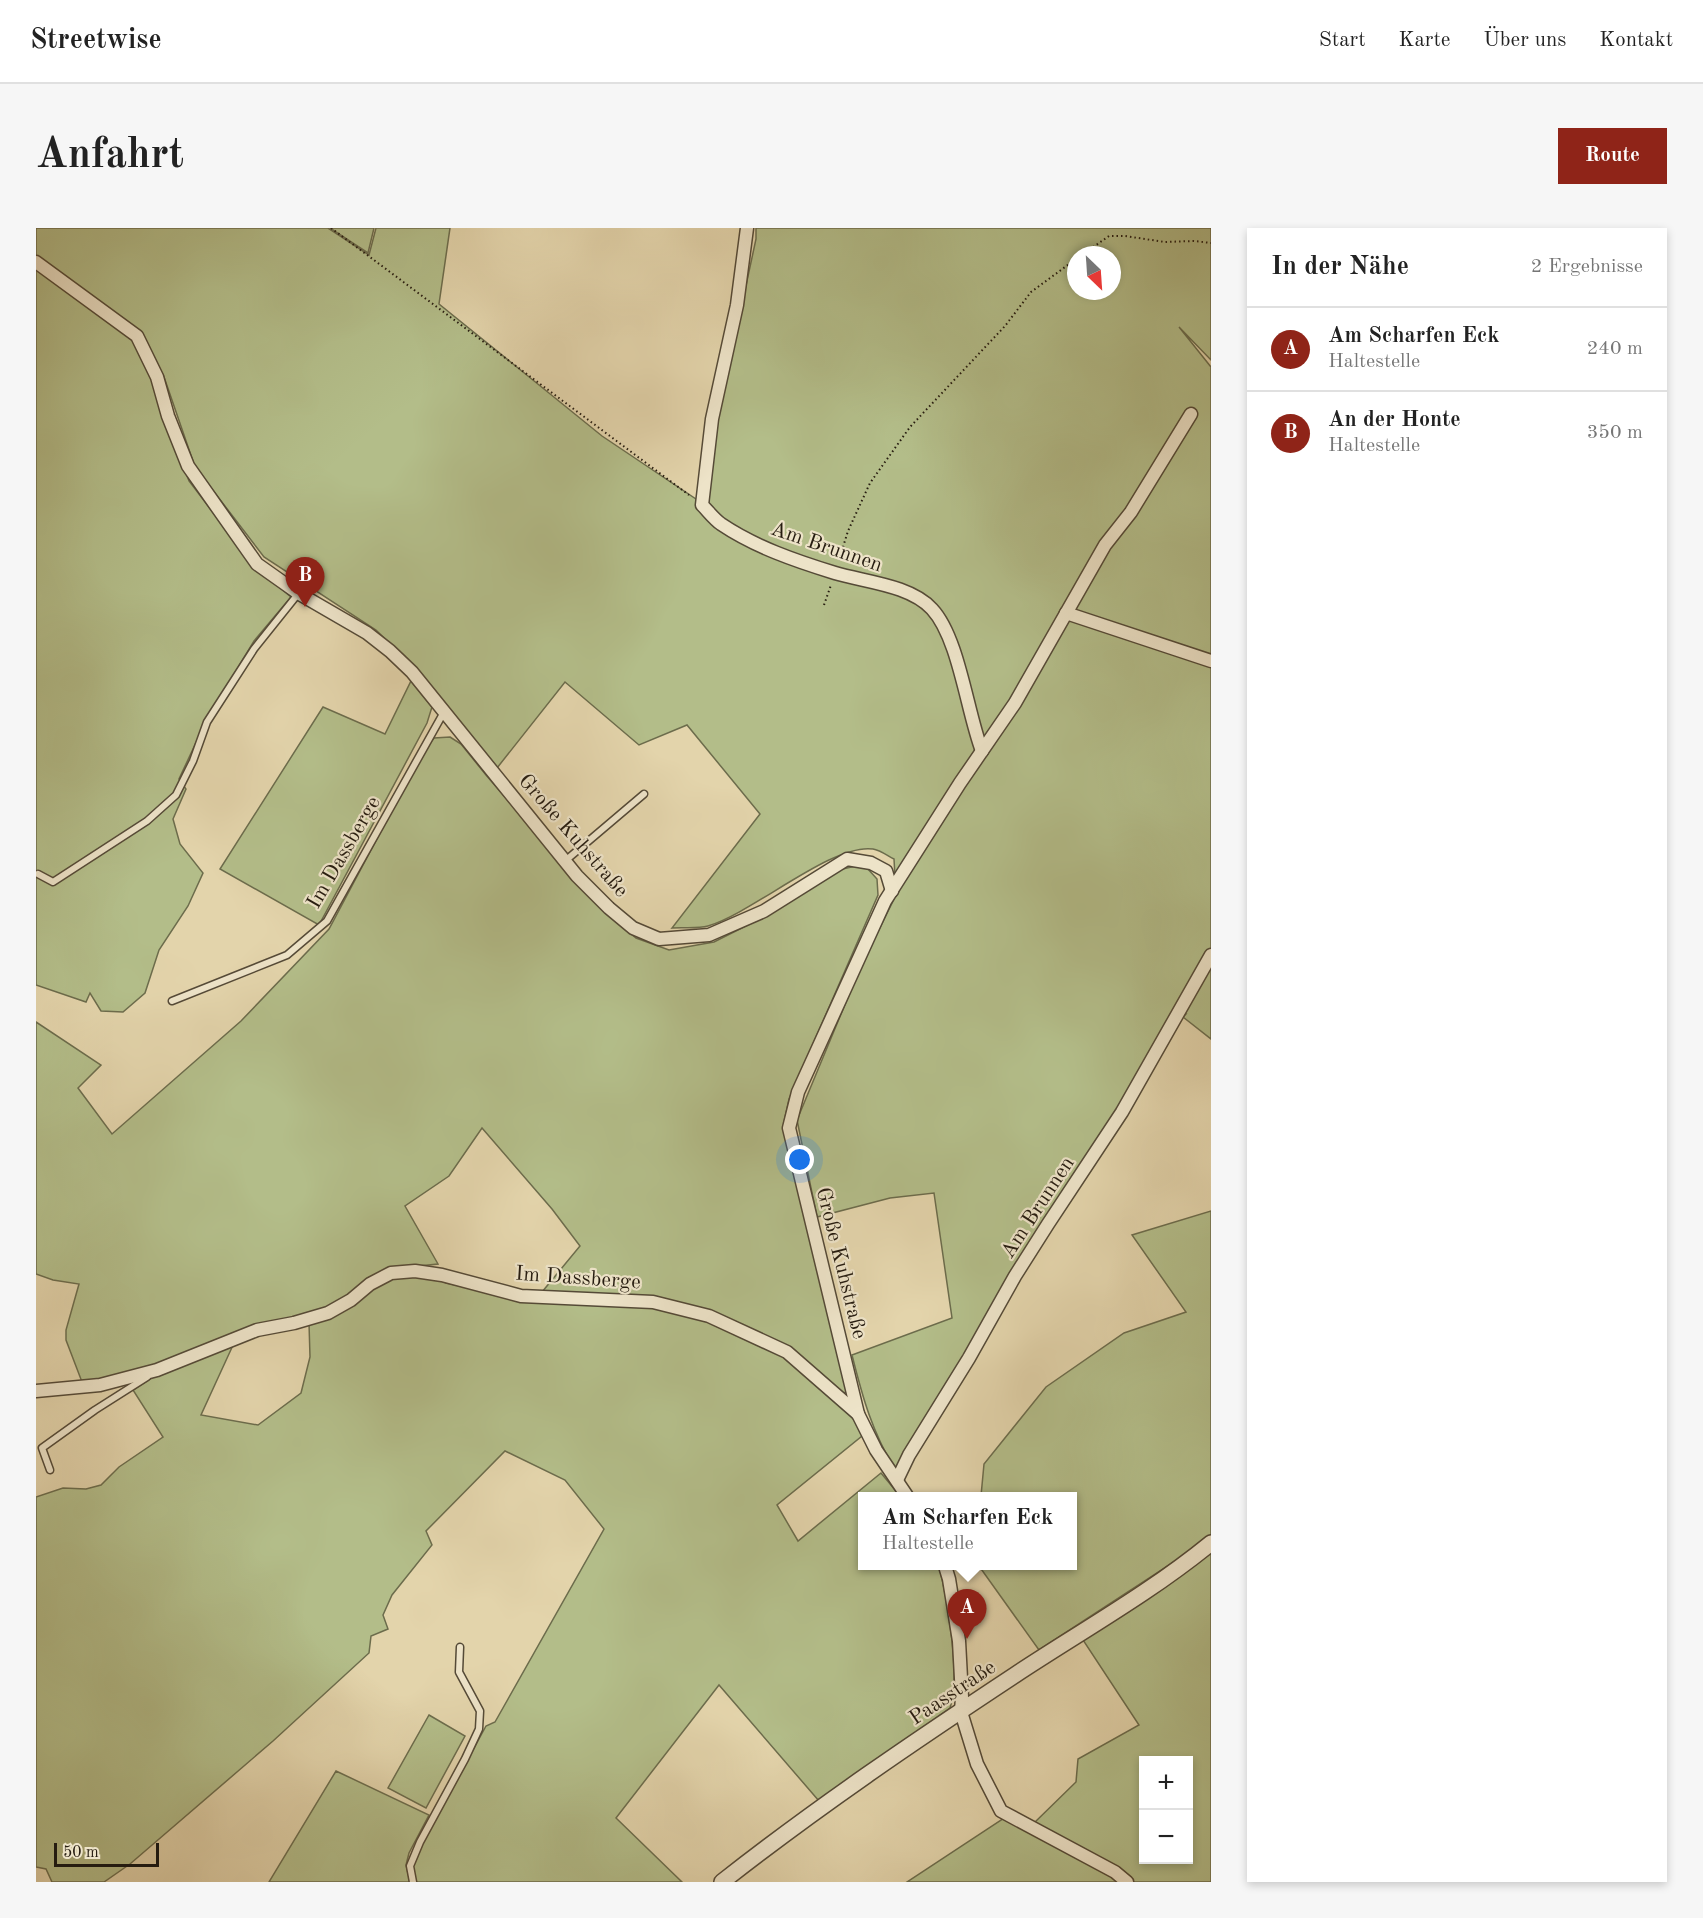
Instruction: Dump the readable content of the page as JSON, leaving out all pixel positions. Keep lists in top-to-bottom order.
{
  "streets": {
    "street": [
      "Am Brunnen",
      "Große Kuhstraße",
      "Im Dassberge",
      "Paasstraße"
    ]
  },
  "crossings": [
    ["Am Brunnen", "Große Kuhstraße"],
    ["Große Kuhstraße", "Im Dassberge"]
  ],
  "scale_bar": "50 m",
  "north": "bottom right",
  "page": {
    "header": "Streetwise",
    "nav": [
      "Start",
      "Karte",
      "Über uns",
      "Kontakt"
    ],
    "buttons": "Route",
    "title": "Anfahrt",
    "heading": ["In der Nähe", "2 Ergebnisse"],
    "list": [
      {
        "mark": "A",
        "name": "Am Scharfen Eck",
        "note": "Haltestelle",
        "value": "240 m"
      },
      {
        "mark": "B",
        "name": "An der Honte",
        "note": "Haltestelle",
        "value": "350 m"
      }
    ],
    "pins": ["B", "A"],
    "popup": ["Am Scharfen Eck", "Haltestelle"],
    "map_buttons": ["+", "−"],
    "scale": "50 m"
  }
}
